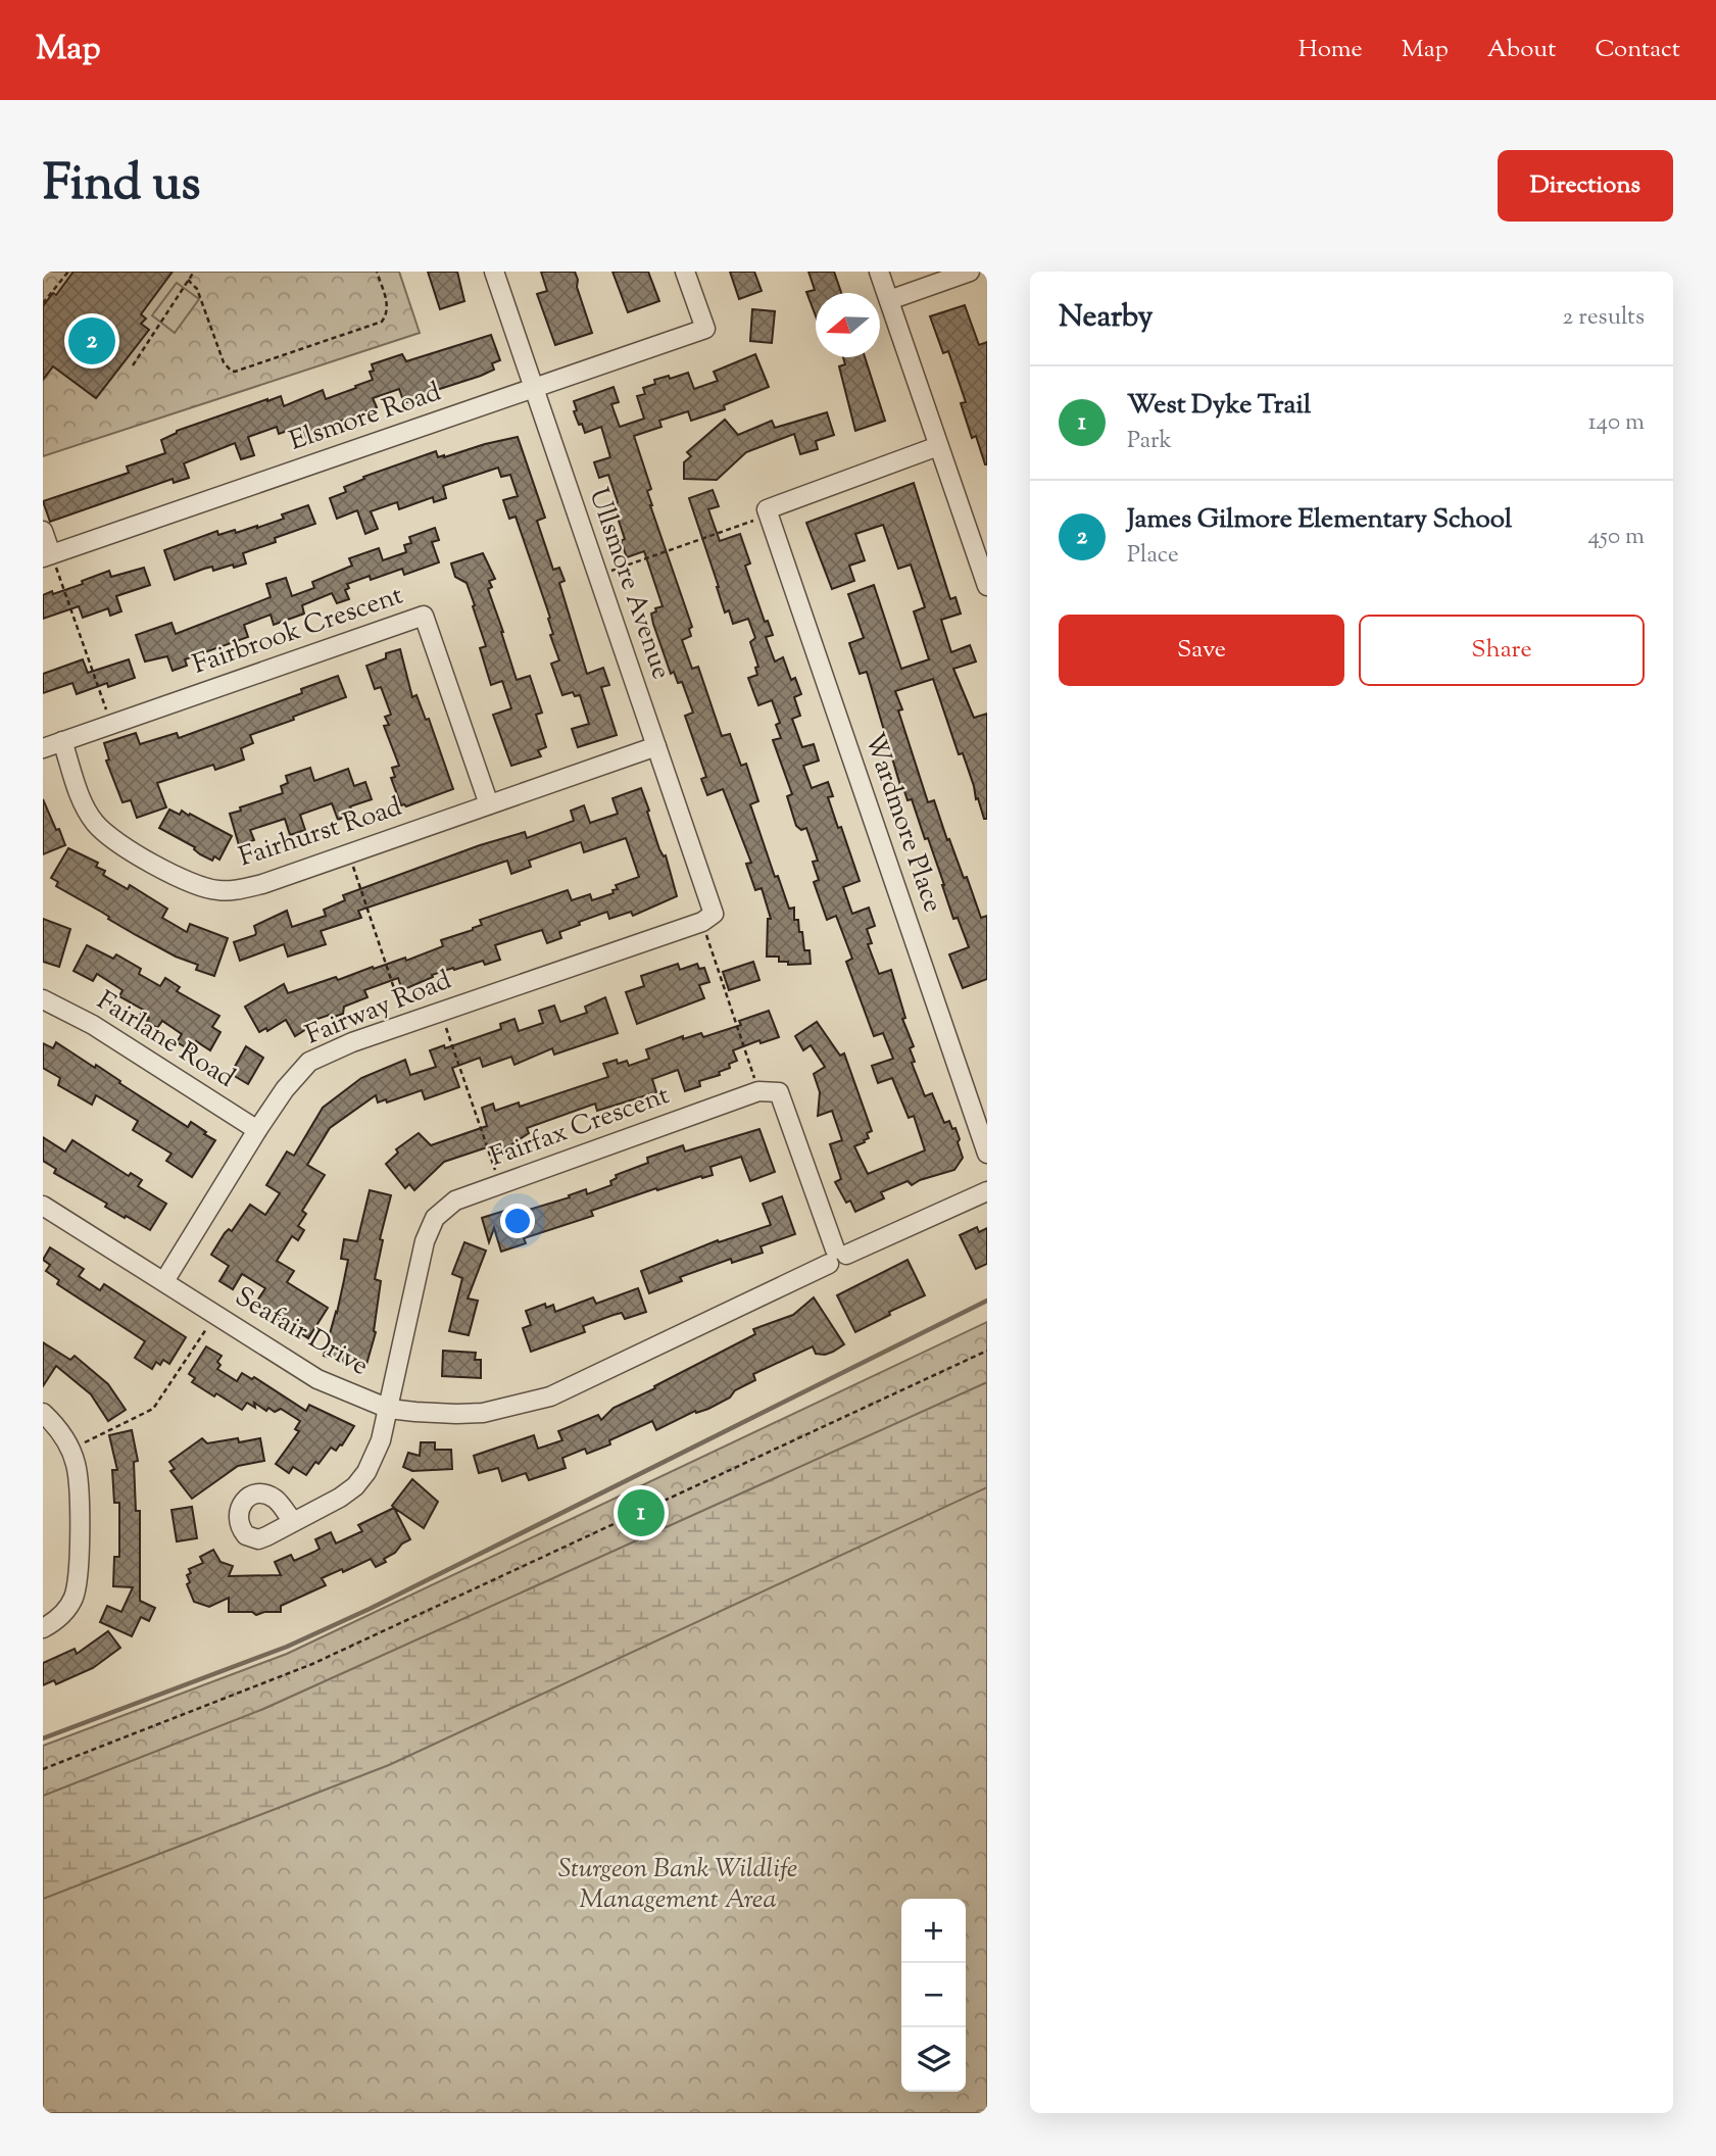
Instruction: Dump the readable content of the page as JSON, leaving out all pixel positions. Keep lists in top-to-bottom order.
{
  "streets": {
    "street": [
      "Elsmore Road",
      "Ullsmore Avenue",
      "Fairbrook Crescent",
      "Wardmore Place",
      "Fairhurst Road",
      "Fairway Road",
      "Fairlane Road",
      "Fairfax Crescent",
      "Seafair Drive"
    ]
  },
  "crossings": [
    ["Elsmore Road", "Ullsmore Avenue"],
    ["Ullsmore Avenue", "Fairhurst Road"],
    ["Ullsmore Avenue", "Fairway Road"],
    ["Fairbrook Crescent", "Fairhurst Road"],
    ["Fairway Road", "Fairlane Road"],
    ["Fairway Road", "Seafair Drive"],
    ["Fairfax Crescent", "Seafair Drive"]
  ],
  "parks": ["Sturgeon Bank Wildlife Management Area"],
  "north": "left",
  "page": {
    "header": "Map",
    "nav": [
      "Home",
      "Map",
      "About",
      "Contact"
    ],
    "title": "Find us",
    "buttons": [
      "Directions",
      ["Save", "Share"]
    ],
    "heading": ["Nearby", "2 results"],
    "pins": ["2", "1"],
    "list": [
      {
        "mark": "1",
        "name": "West Dyke Trail",
        "note": "Park",
        "value": "140 m"
      },
      {
        "mark": "2",
        "name": "James Gilmore Elementary School",
        "note": "Place",
        "value": "450 m"
      }
    ],
    "map_buttons": ["+", "−"]
  }
}
